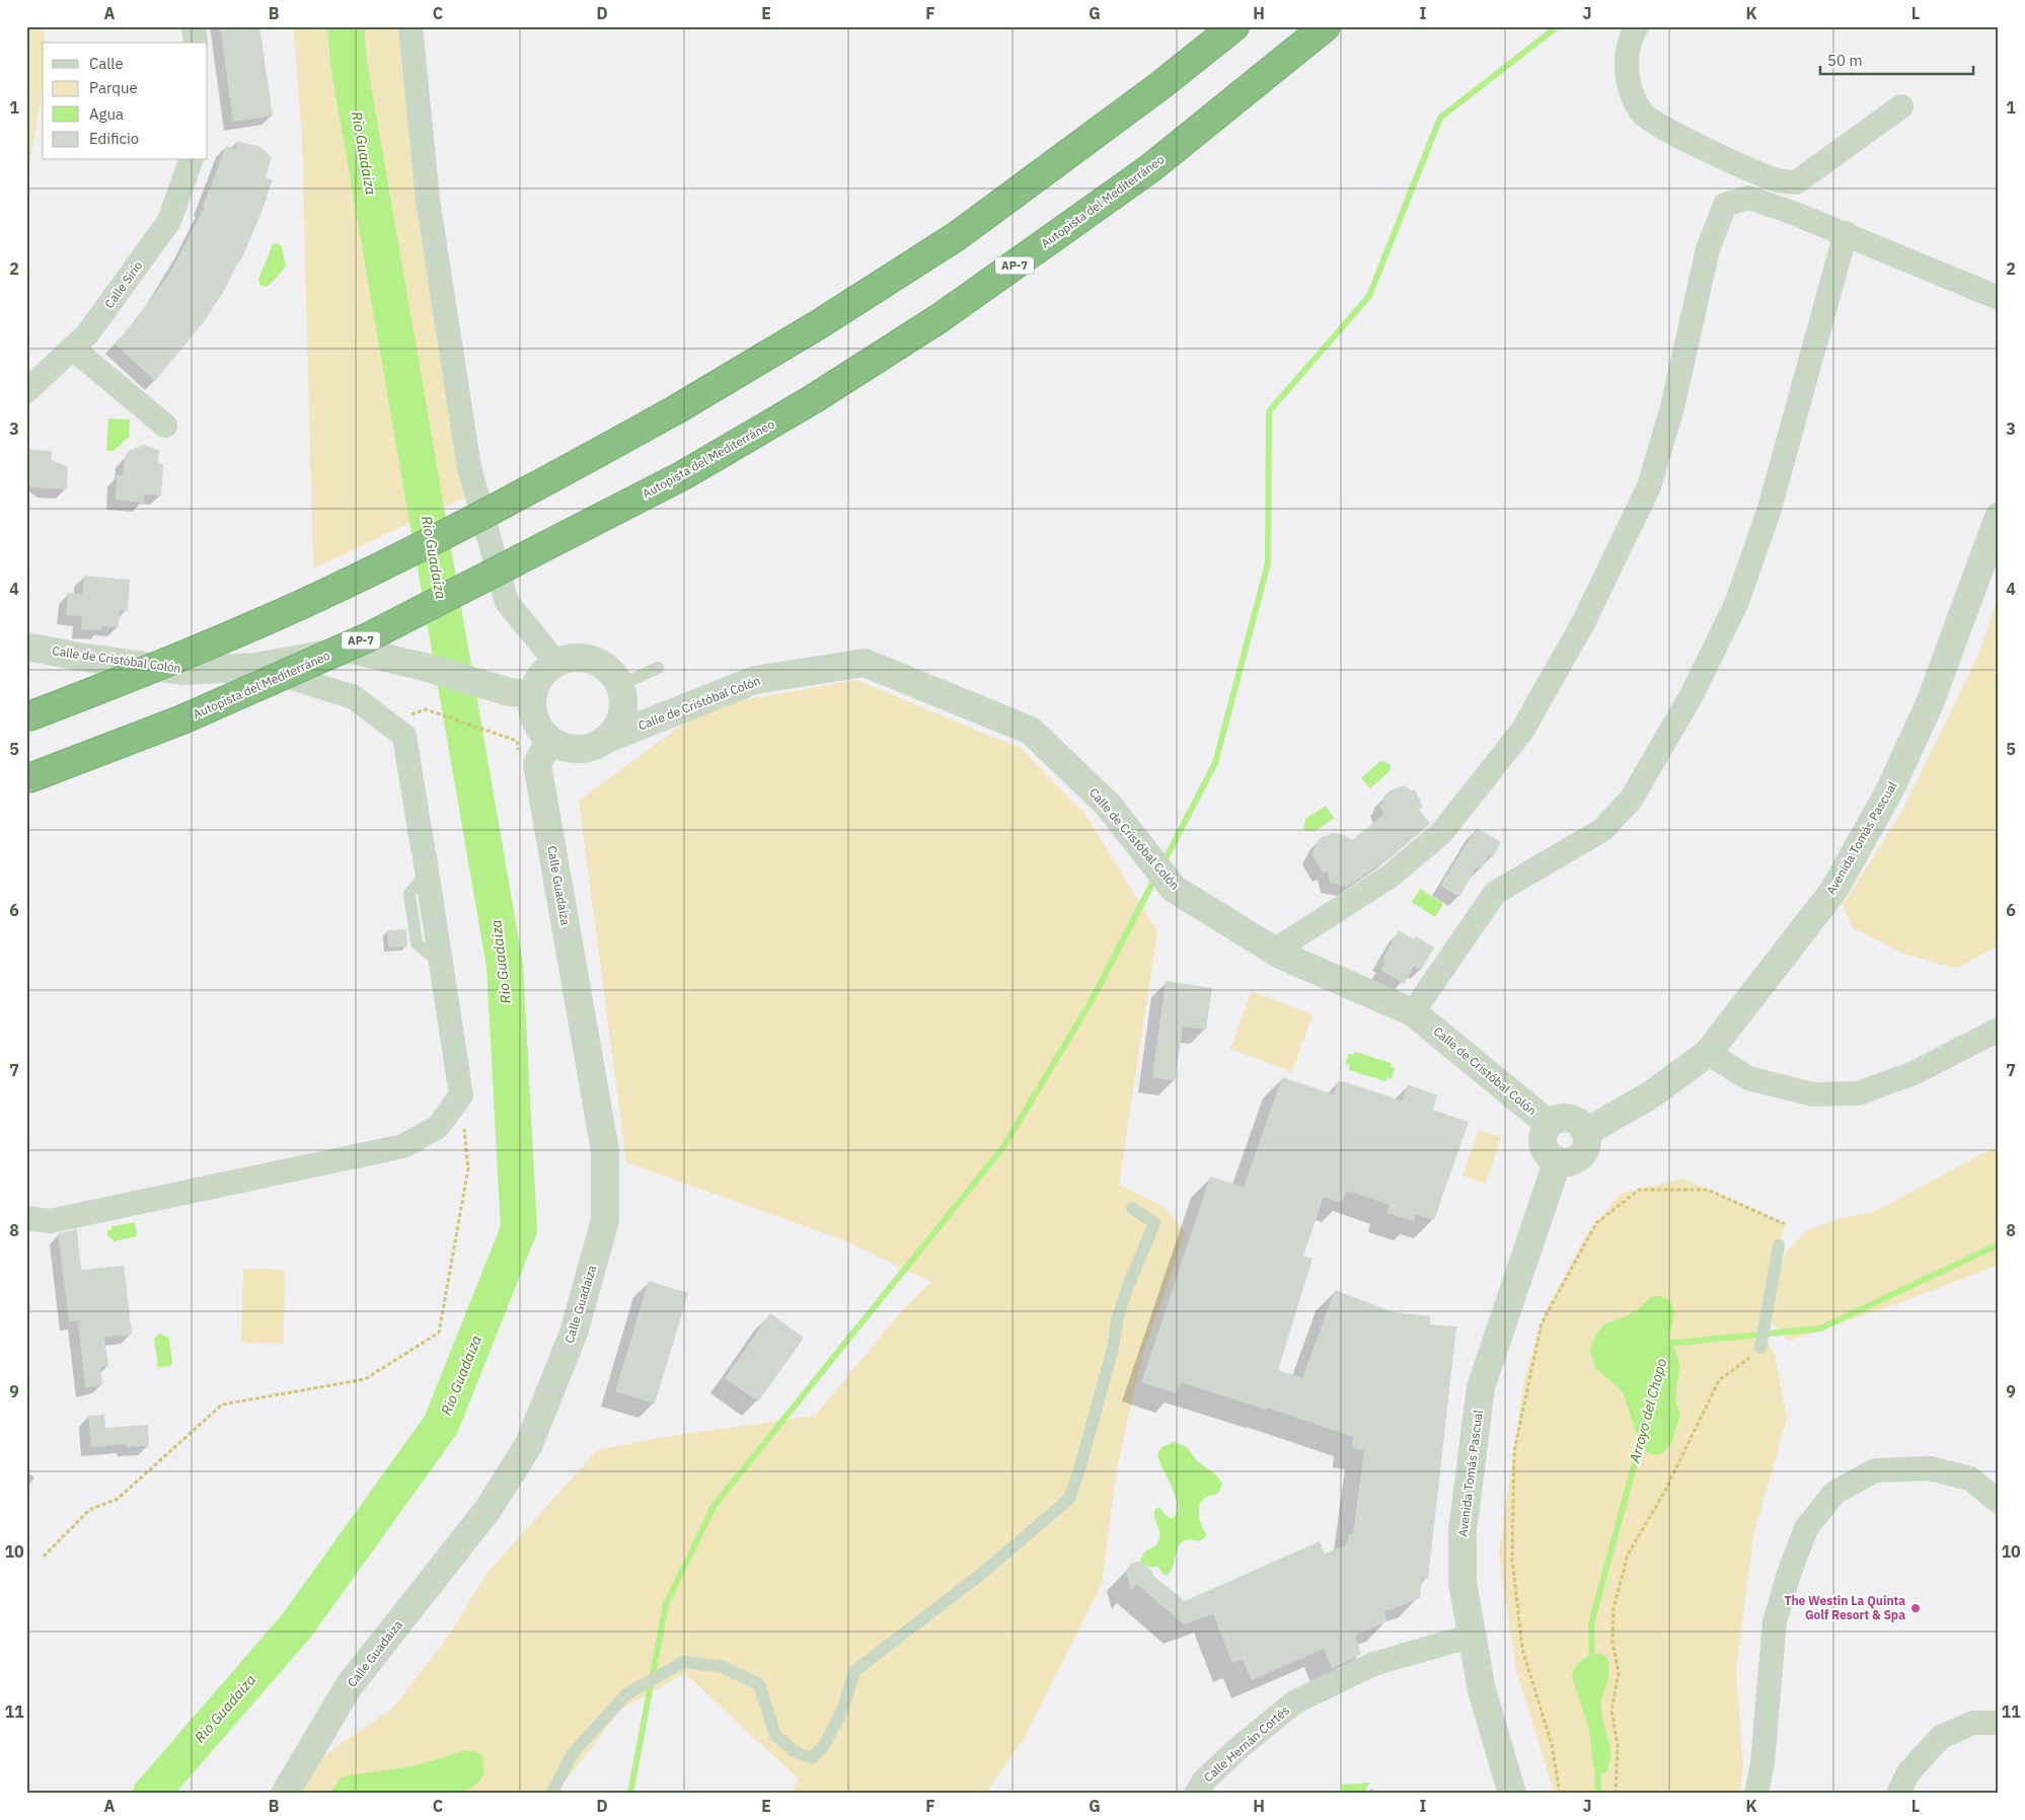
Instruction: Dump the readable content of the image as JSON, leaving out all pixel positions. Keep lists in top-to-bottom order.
{
  "streets": {
    "highway": ["Autopista del Mediterráneo", "AP-7"],
    "street": [
      "Calle Sirio",
      "Calle de Cristóbal Colón",
      "Avenida Tomás Pascual",
      "Calle Guadaiza",
      "Calle Hernán Cortés"
    ]
  },
  "crossings": [
    ["Calle de Cristóbal Colón", "Avenida Tomás Pascual"],
    ["Calle de Cristóbal Colón", "Calle Guadaiza"],
    ["Avenida Tomás Pascual", "Calle Hernán Cortés"]
  ],
  "water": ["Rio Guadaiza", "Arroyo del Chopo"],
  "places": ["The Westin La Quinta Golf Resort & Spa"],
  "legend": [
    "Calle",
    "Parque",
    "Agua",
    "Edificio"
  ],
  "scale_bar": "50 m",
  "grid": {
    "columns": [
      "A",
      "B",
      "C",
      "D",
      "E",
      "F",
      "G",
      "H",
      "I",
      "J",
      "K",
      "L"
    ],
    "rows": [
      "1",
      "2",
      "3",
      "4",
      "5",
      "6",
      "7",
      "8",
      "9",
      "10",
      "11"
    ]
  }
}
